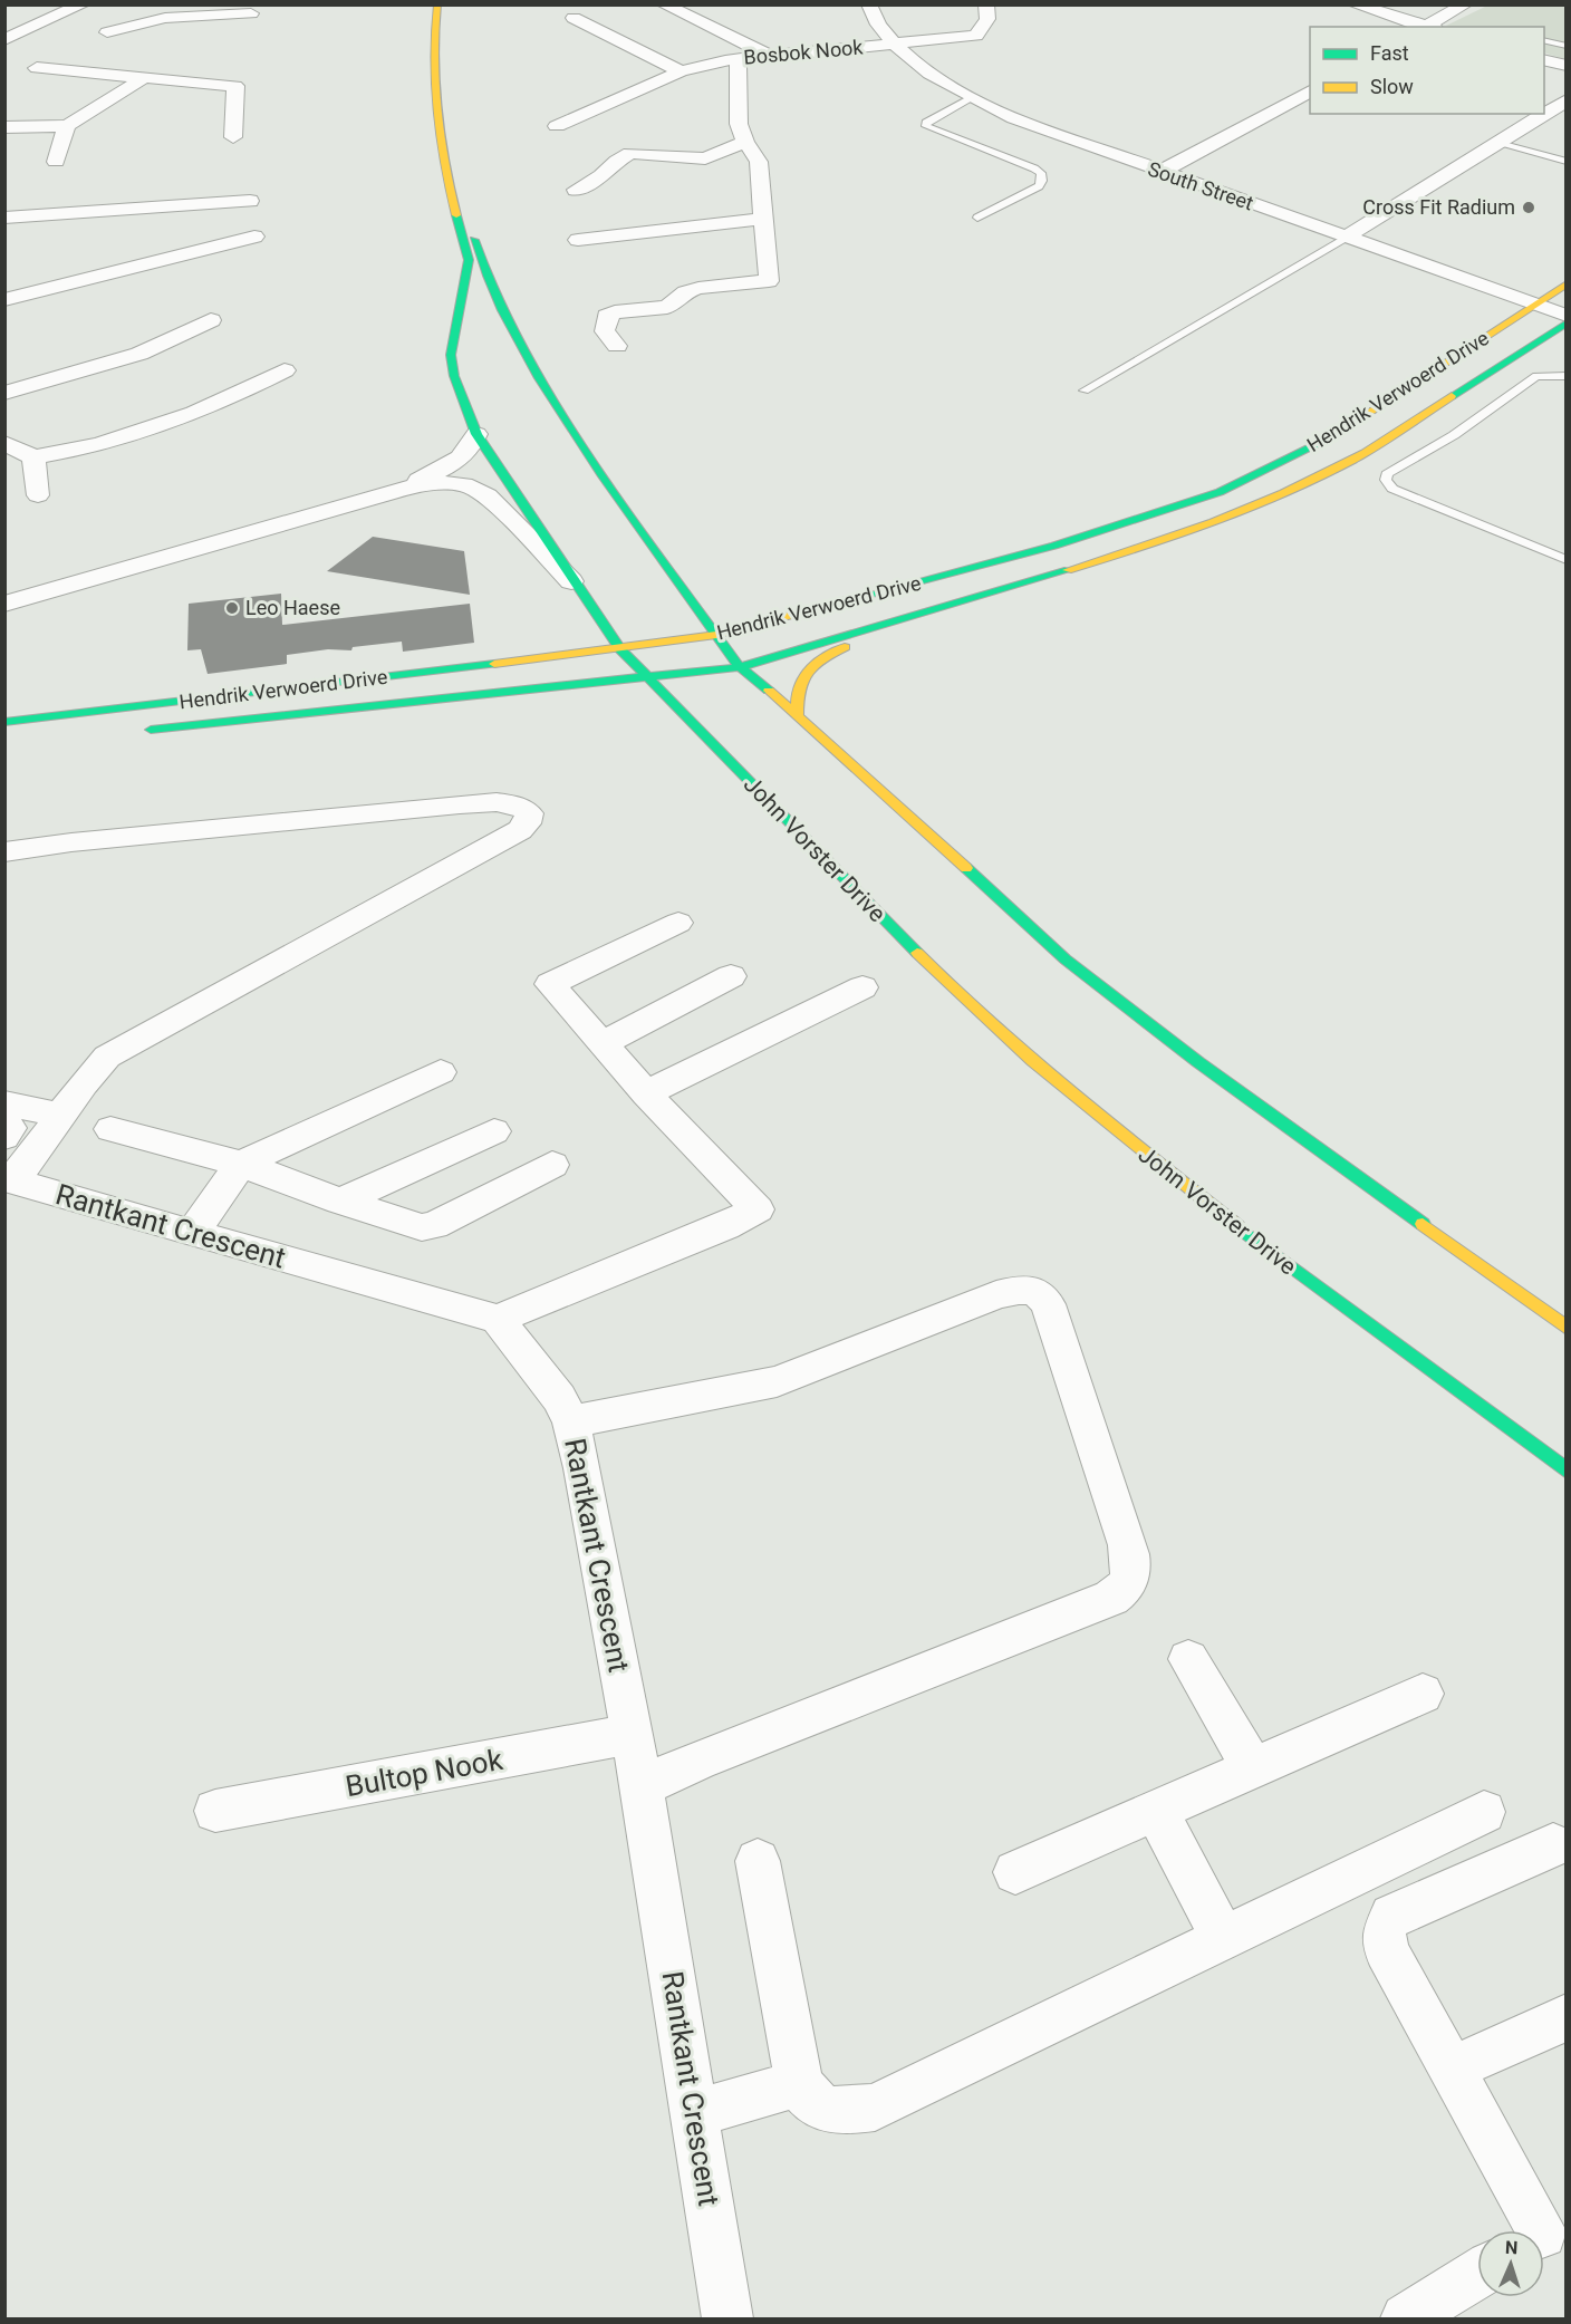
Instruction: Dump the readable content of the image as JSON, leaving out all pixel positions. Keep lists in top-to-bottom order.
{
  "streets": {
    "main road": ["Hendrik Verwoerd Drive", "John Vorster Drive"],
    "street": [
      "Bosbok Nook",
      "South Street",
      "Rantkant Crescent",
      "Bultop Nook"
    ]
  },
  "crossings": [
    ["Bosbok Nook", "South Street"],
    ["South Street", "Hendrik Verwoerd Drive"],
    ["Hendrik Verwoerd Drive", "John Vorster Drive"],
    ["Rantkant Crescent", "Bultop Nook"]
  ],
  "places": ["Cross Fit Radium", "Leo Haese"],
  "legend": ["Fast", "Slow"],
  "north": "top"
}
